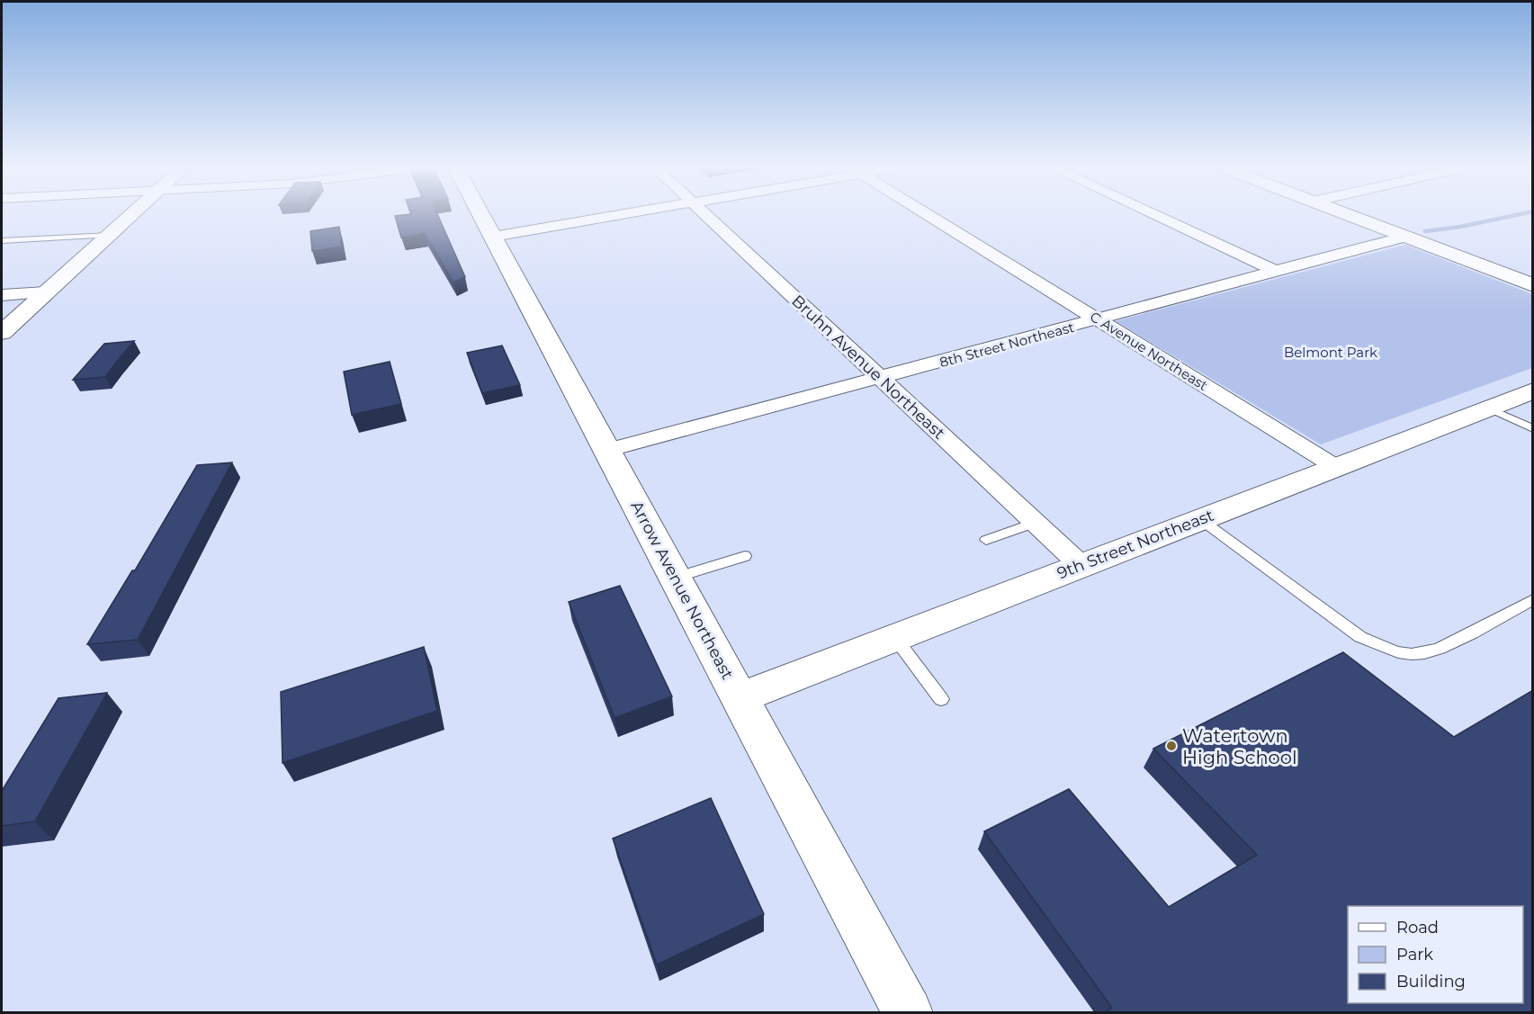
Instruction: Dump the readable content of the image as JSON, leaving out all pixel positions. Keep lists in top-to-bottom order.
{
  "streets": {
    "street": [
      "8th Street Northeast",
      "C Avenue Northeast",
      "Bruhn Avenue Northeast",
      "9th Street Northeast",
      "Arrow Avenue Northeast"
    ]
  },
  "crossings": [
    ["8th Street Northeast", "C Avenue Northeast"],
    ["8th Street Northeast", "Bruhn Avenue Northeast"],
    ["8th Street Northeast", "Arrow Avenue Northeast"],
    ["C Avenue Northeast", "9th Street Northeast"],
    ["Bruhn Avenue Northeast", "9th Street Northeast"],
    ["9th Street Northeast", "Arrow Avenue Northeast"]
  ],
  "parks": ["Belmont Park"],
  "places": ["Watertown High School"],
  "legend": ["Road", "Park", "Building"]
}
